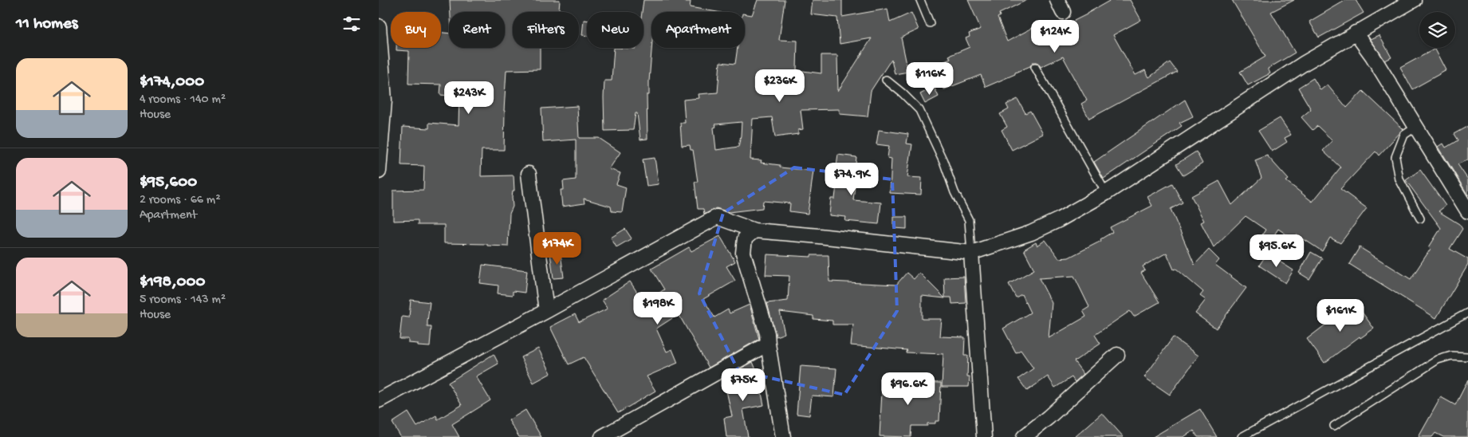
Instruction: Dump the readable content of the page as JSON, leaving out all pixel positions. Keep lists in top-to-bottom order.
{
  "page": {
    "heading": "11 homes",
    "chip": [
      "Buy",
      "Rent",
      "Filters",
      "New",
      "Apartment"
    ],
    "price": [
      "$124K",
      "$116K",
      "$236K",
      "$243K",
      "$74.9K",
      "$174K",
      "$95.6K",
      "$198K",
      "$161K",
      "$75K",
      "$96.6K"
    ],
    "list": [
      {
        "name": "$174,000",
        "note": "4 rooms · 140 m² · House"
      },
      {
        "name": "$95,600",
        "note": "2 rooms · 66 m² · Apartment"
      },
      {
        "name": "$198,000",
        "note": "5 rooms · 143 m² · House"
      }
    ]
  }
}
